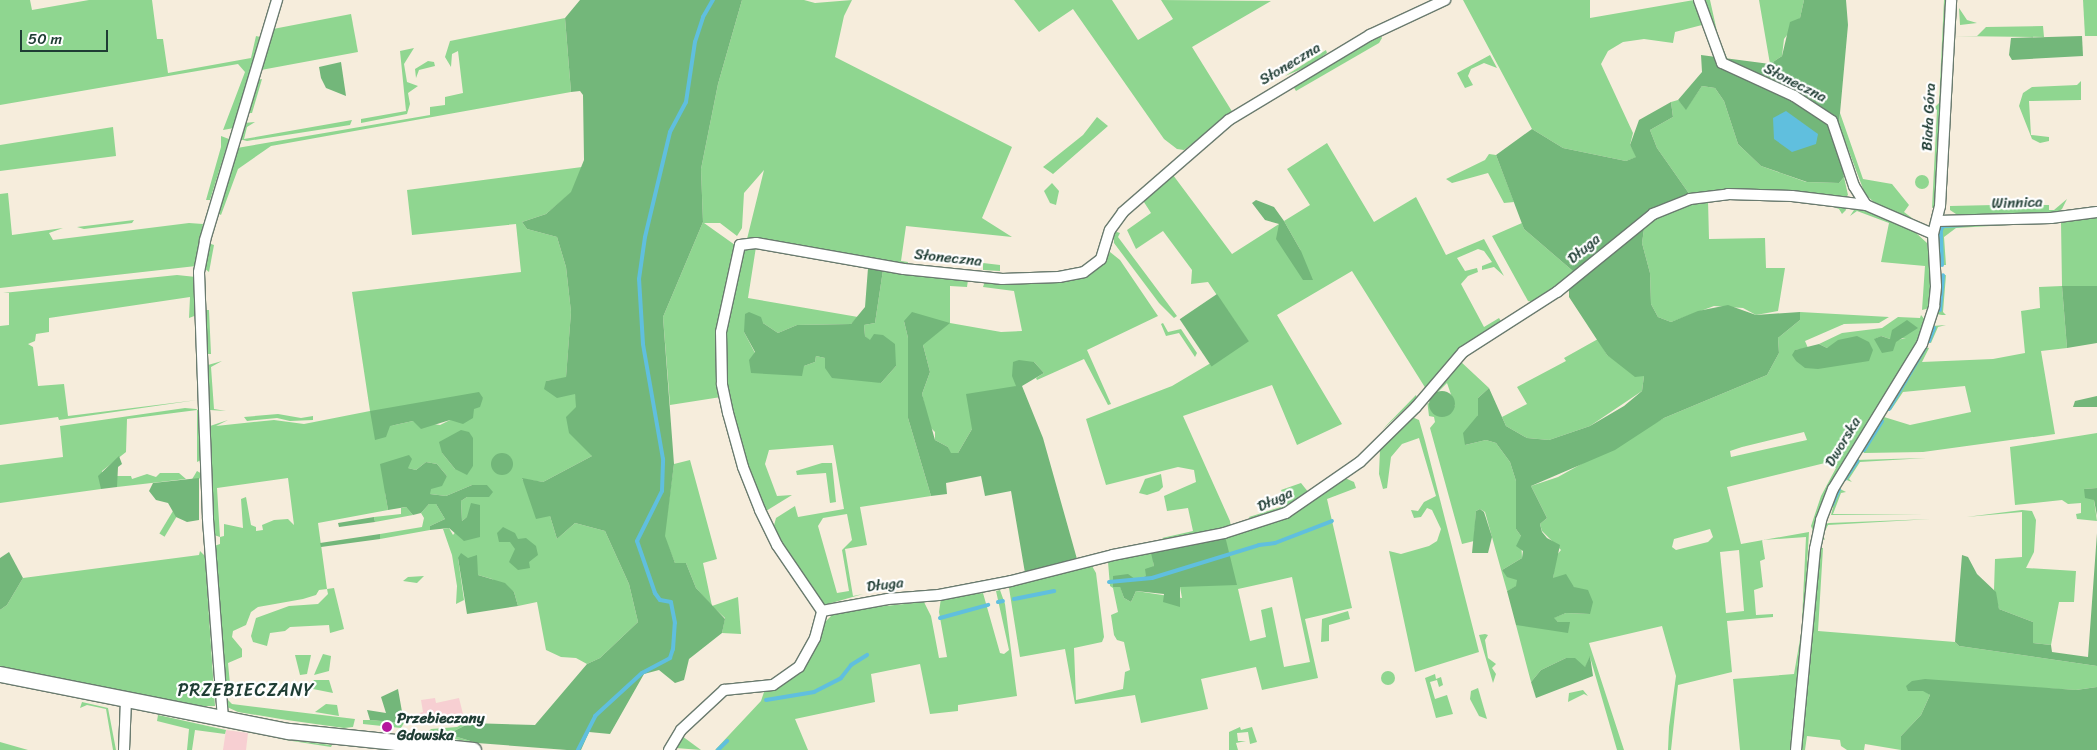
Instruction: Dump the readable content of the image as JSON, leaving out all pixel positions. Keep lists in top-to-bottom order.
{
  "streets": {
    "street": [
      "Słoneczna",
      "Biała Góra",
      "Winnica",
      "Długa",
      "Dworska"
    ]
  },
  "crossings": [
    ["Słoneczna", "Długa"],
    ["Biała Góra", "Winnica"],
    ["Biała Góra", "Dworska"]
  ],
  "districts": ["PRZEBIECZANY"],
  "places": ["Przebieczany Gdowska"],
  "scale_bar": "50 m"
}
